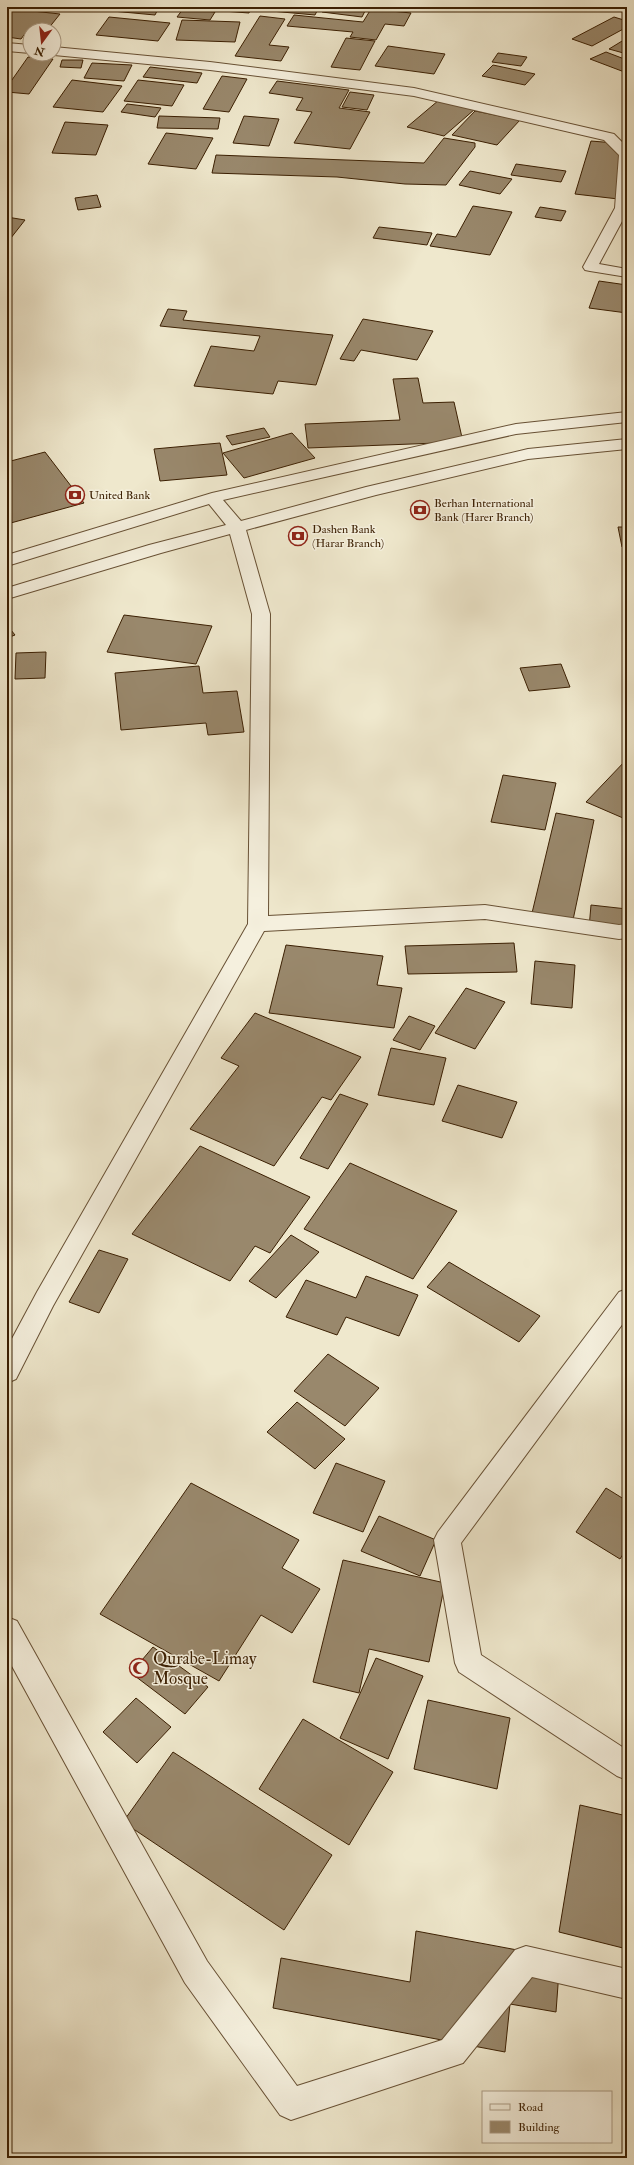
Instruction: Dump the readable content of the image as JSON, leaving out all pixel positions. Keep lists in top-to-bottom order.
{
  "places": {
    "bank": ["United Bank", "Berhan International Bank (Harer Branch)", "Dashen Bank (Harar Branch)"],
    "mosque": ["Qurabe-Limay Mosque"]
  },
  "legend": ["Road", "Building"],
  "north": "bottom"
}
